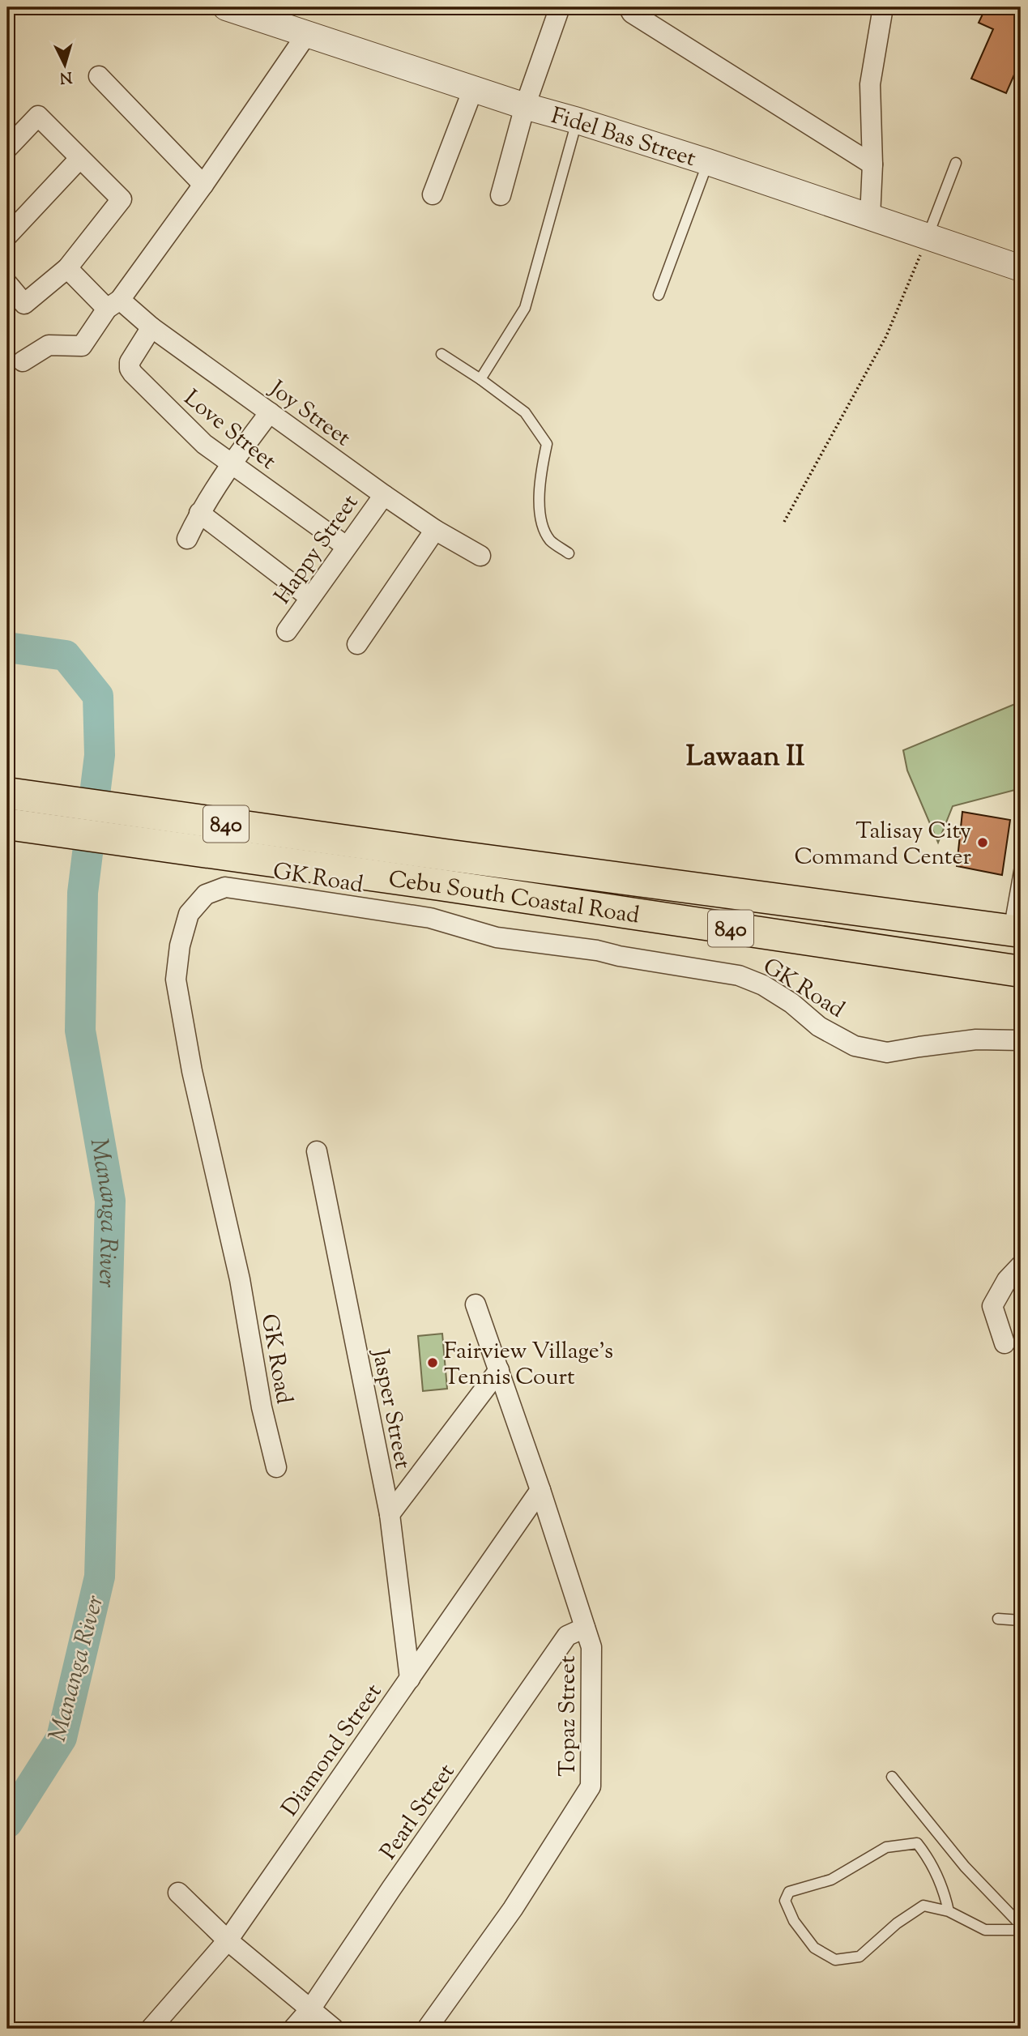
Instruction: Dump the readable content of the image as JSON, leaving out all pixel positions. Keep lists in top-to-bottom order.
{
  "streets": {
    "highway": ["840", "Cebu South Coastal Road"],
    "street": [
      "Fidel Bas Street",
      "Joy Street",
      "Love Street",
      "Happy Street",
      "GK Road",
      "Jasper Street",
      "Topaz Street",
      "Diamond Street",
      "Pearl Street"
    ]
  },
  "crossings": [
    ["Joy Street", "Love Street"],
    ["Joy Street", "Happy Street"],
    ["Love Street", "Happy Street"],
    ["Jasper Street", "Diamond Street"],
    ["Topaz Street", "Diamond Street"],
    ["Topaz Street", "Pearl Street"]
  ],
  "districts": ["Lawaan II"],
  "water": ["Mananga River"],
  "places": ["Talisay City Command Center", "Fairview Village's Tennis Court"],
  "north": "bottom"
}
